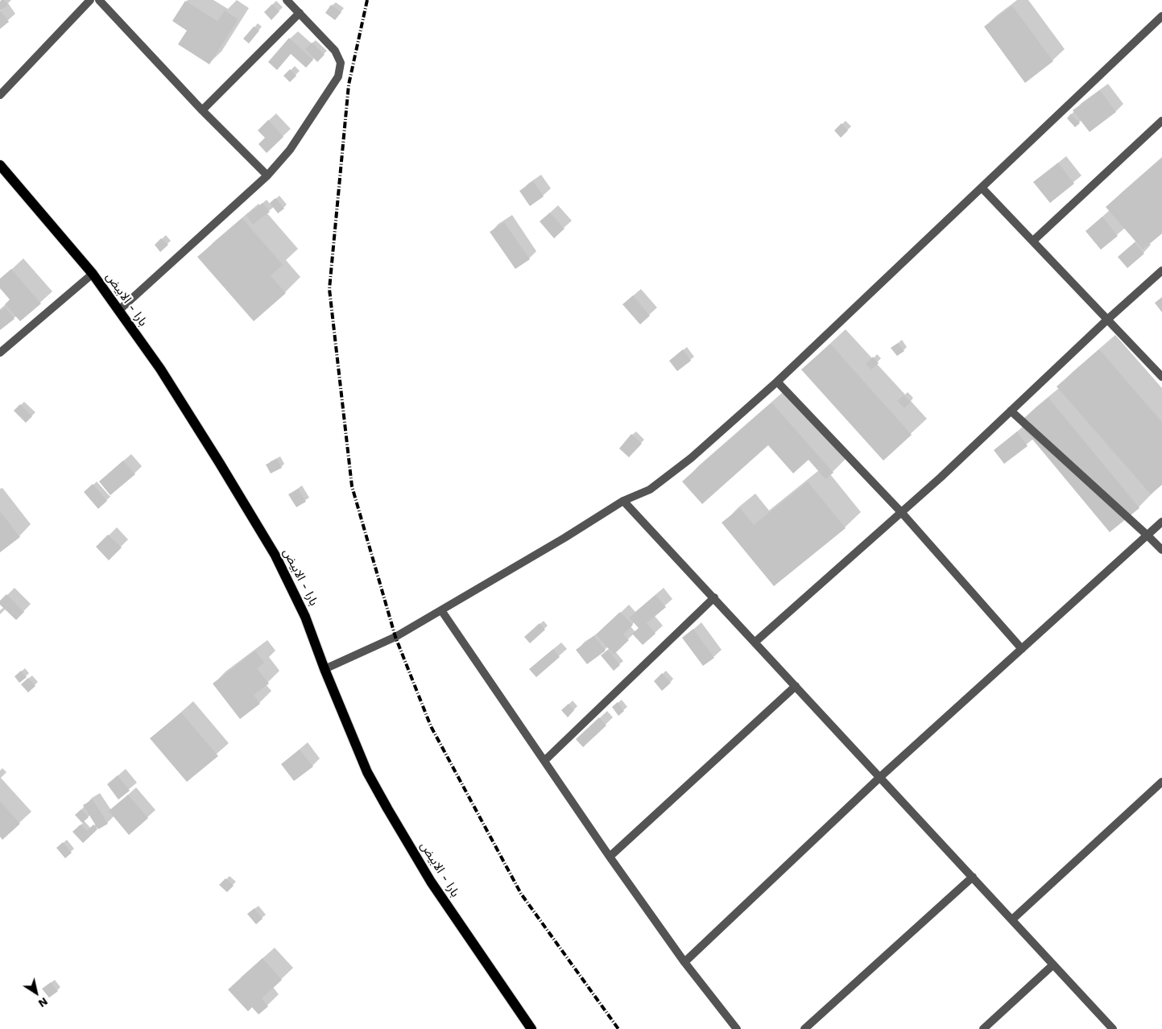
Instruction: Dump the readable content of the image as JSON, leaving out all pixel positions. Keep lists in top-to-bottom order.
{
  "streets": {
    "main road": ["بارا - الابيض"]
  },
  "north": "bottom right"
}
